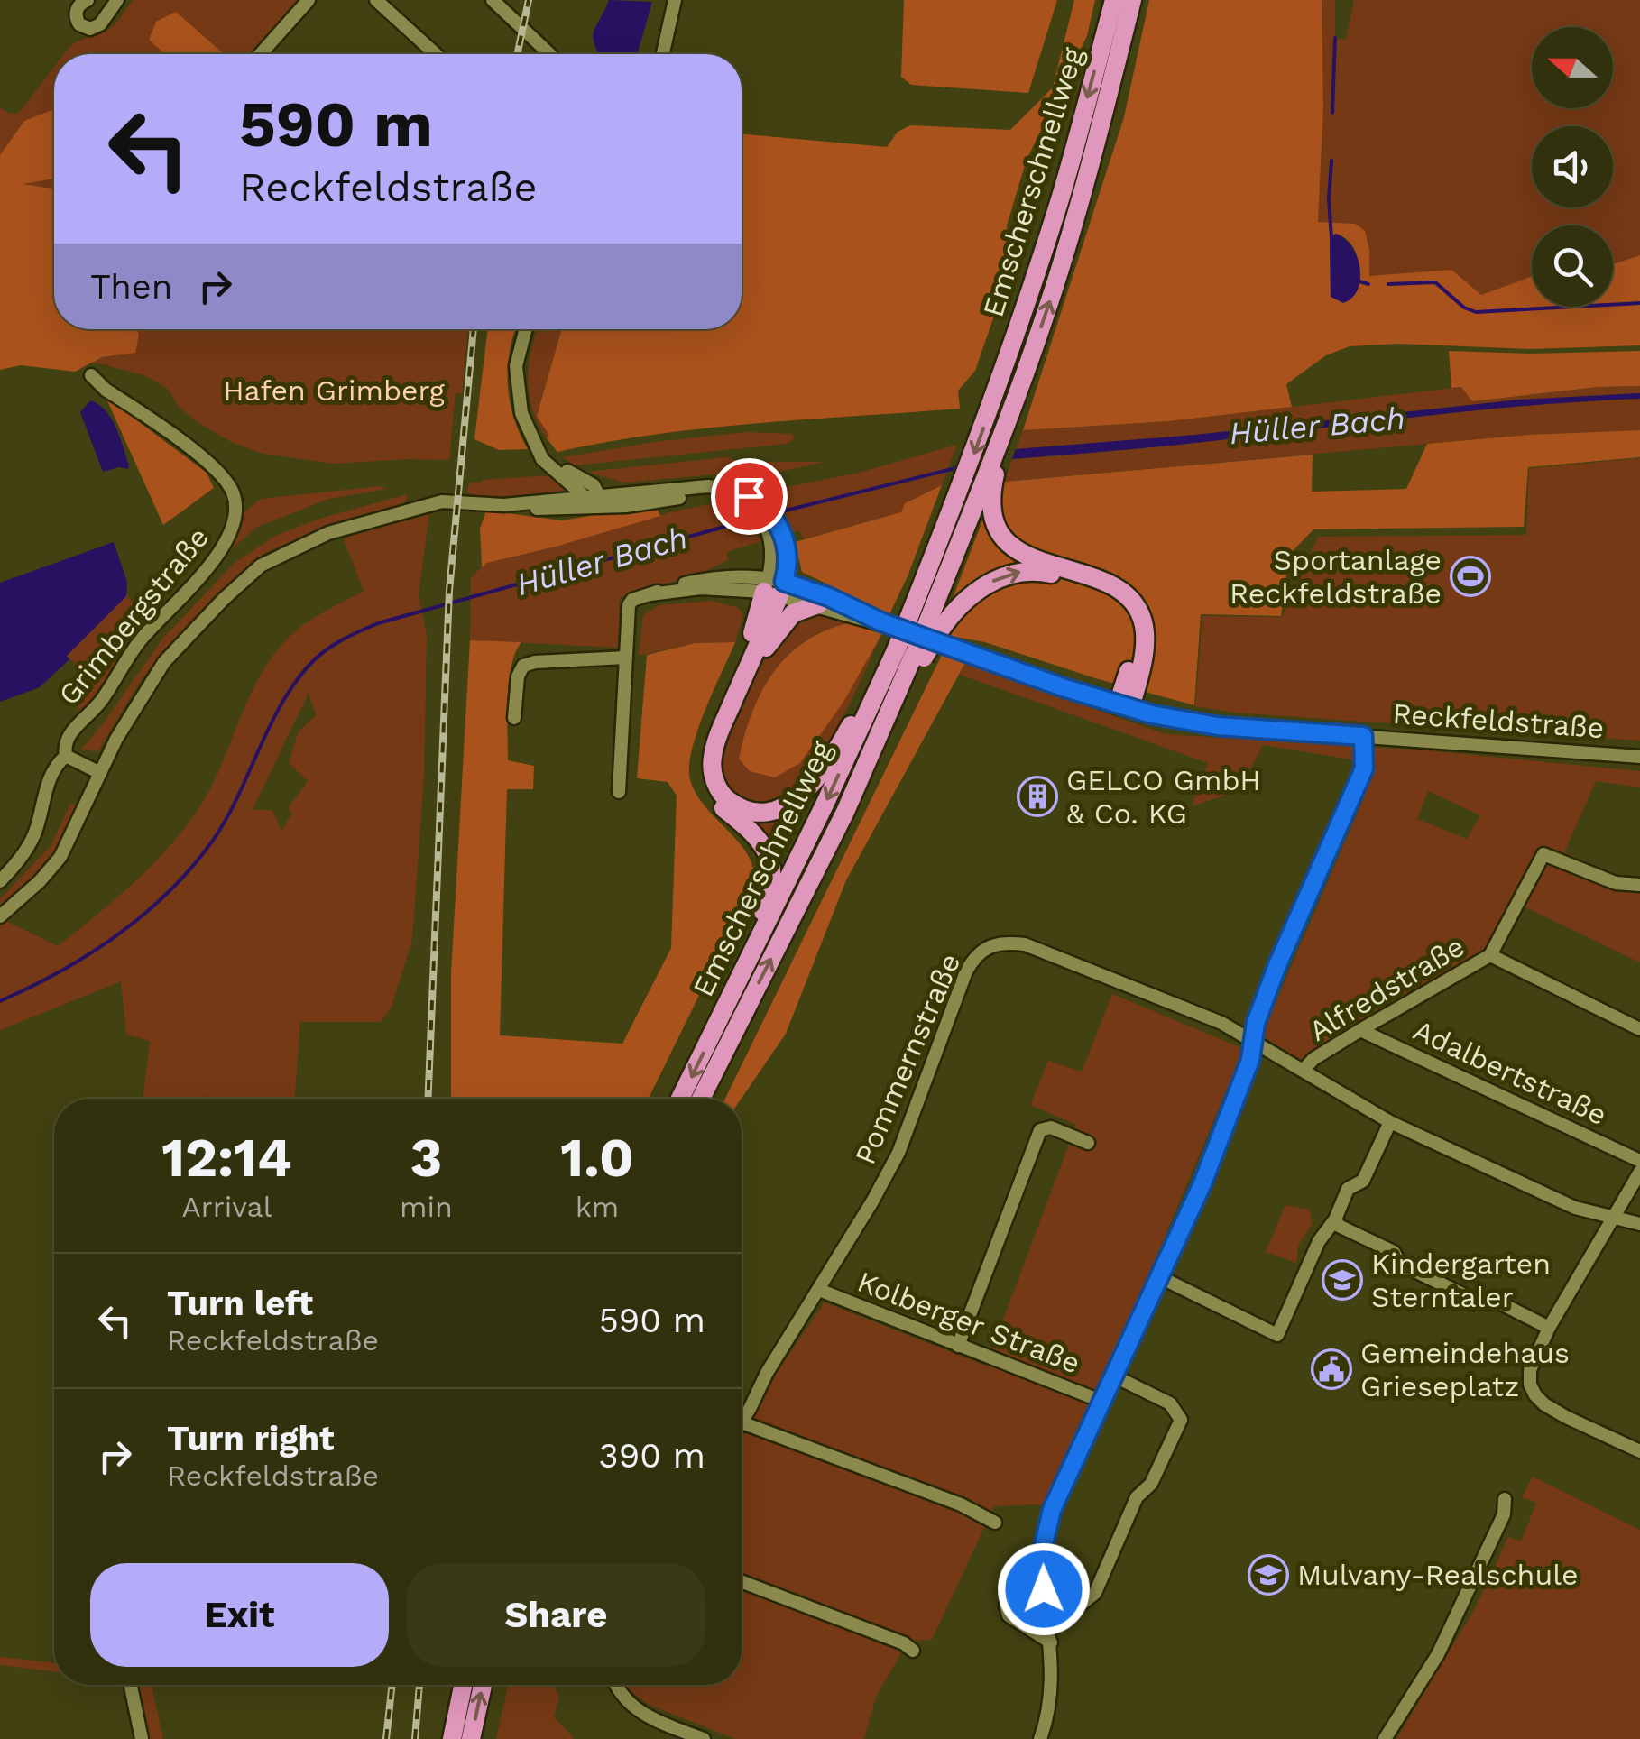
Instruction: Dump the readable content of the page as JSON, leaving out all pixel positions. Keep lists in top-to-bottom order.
{
  "streets": {
    "highway": ["Emscherschnellweg"],
    "street": [
      "Grimbergstraße",
      "Reckfeldstraße",
      "Alfredstraße",
      "Pommernstraße",
      "Adalbertstraße",
      "Kolberger Straße"
    ]
  },
  "crossings": [
    ["Alfredstraße", "Pommernstraße"],
    ["Alfredstraße", "Adalbertstraße"],
    ["Pommernstraße", "Kolberger Straße"]
  ],
  "water": ["Hüller Bach"],
  "parks": ["Hafen Grimberg"],
  "places": {
    "sports": ["Sportanlage Reckfeldstraße"],
    "building": ["GELCO GmbH & Co. KG"],
    "school or university": ["Kindergarten Sterntaler", "Mulvany-Realschule"],
    "public building": ["Gemeindehaus Grieseplatz"]
  },
  "north": "left",
  "page": {
    "turn": ["590 m", "Reckfeldstraße"],
    "then": "Then",
    "eta": [
      "12:14",
      "Arrival",
      "3",
      "min",
      "1.0",
      "km"
    ],
    "list": [
      {
        "name": "Turn left",
        "note": "Reckfeldstraße",
        "value": "590 m"
      },
      {
        "name": "Turn right",
        "note": "Reckfeldstraße",
        "value": "390 m"
      }
    ],
    "buttons": ["Exit", "Share"]
  }
}
